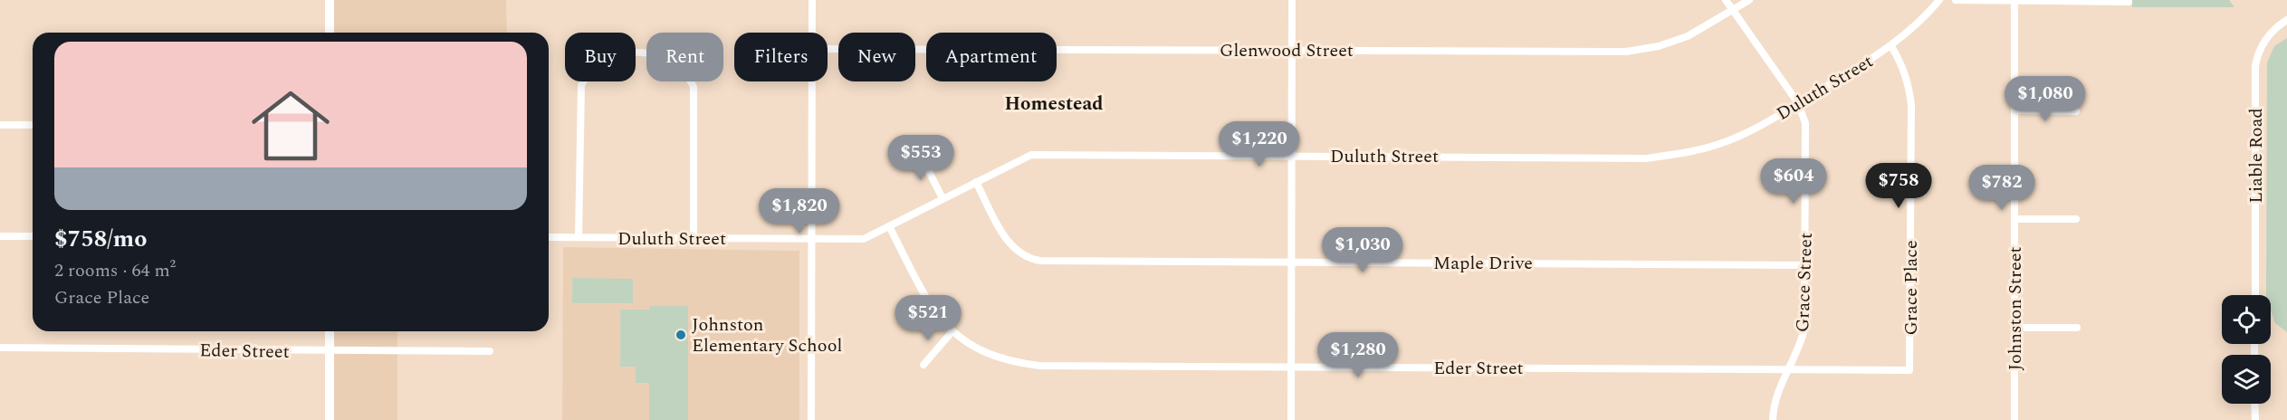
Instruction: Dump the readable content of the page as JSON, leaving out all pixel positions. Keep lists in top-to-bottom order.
{
  "streets": {
    "street": [
      "Glenwood Street",
      "Duluth Street",
      "Liable Road",
      "Maple Drive",
      "Grace Street",
      "Grace Place",
      "Johnston Street",
      "Eder Street"
    ]
  },
  "crossings": [
    ["Glenwood Street", "Grace Street"],
    ["Duluth Street", "Maple Drive"],
    ["Duluth Street", "Grace Street"],
    ["Duluth Street", "Grace Place"],
    ["Duluth Street", "Eder Street"],
    ["Maple Drive", "Grace Street"],
    ["Grace Street", "Eder Street"],
    ["Grace Place", "Eder Street"]
  ],
  "districts": ["Homestead"],
  "places": ["Johnston Elementary School"],
  "page": {
    "chip": [
      "Buy",
      "Rent",
      "Filters",
      "New",
      "Apartment"
    ],
    "list": [
      {
        "name": "$758/mo",
        "note": "2 rooms · 64 m² · Grace Place"
      }
    ],
    "price": [
      "$1,080",
      "$1,220",
      "$553",
      "$604",
      "$758",
      "$782",
      "$1,820",
      "$1,030",
      "$521",
      "$1,280"
    ]
  }
}
